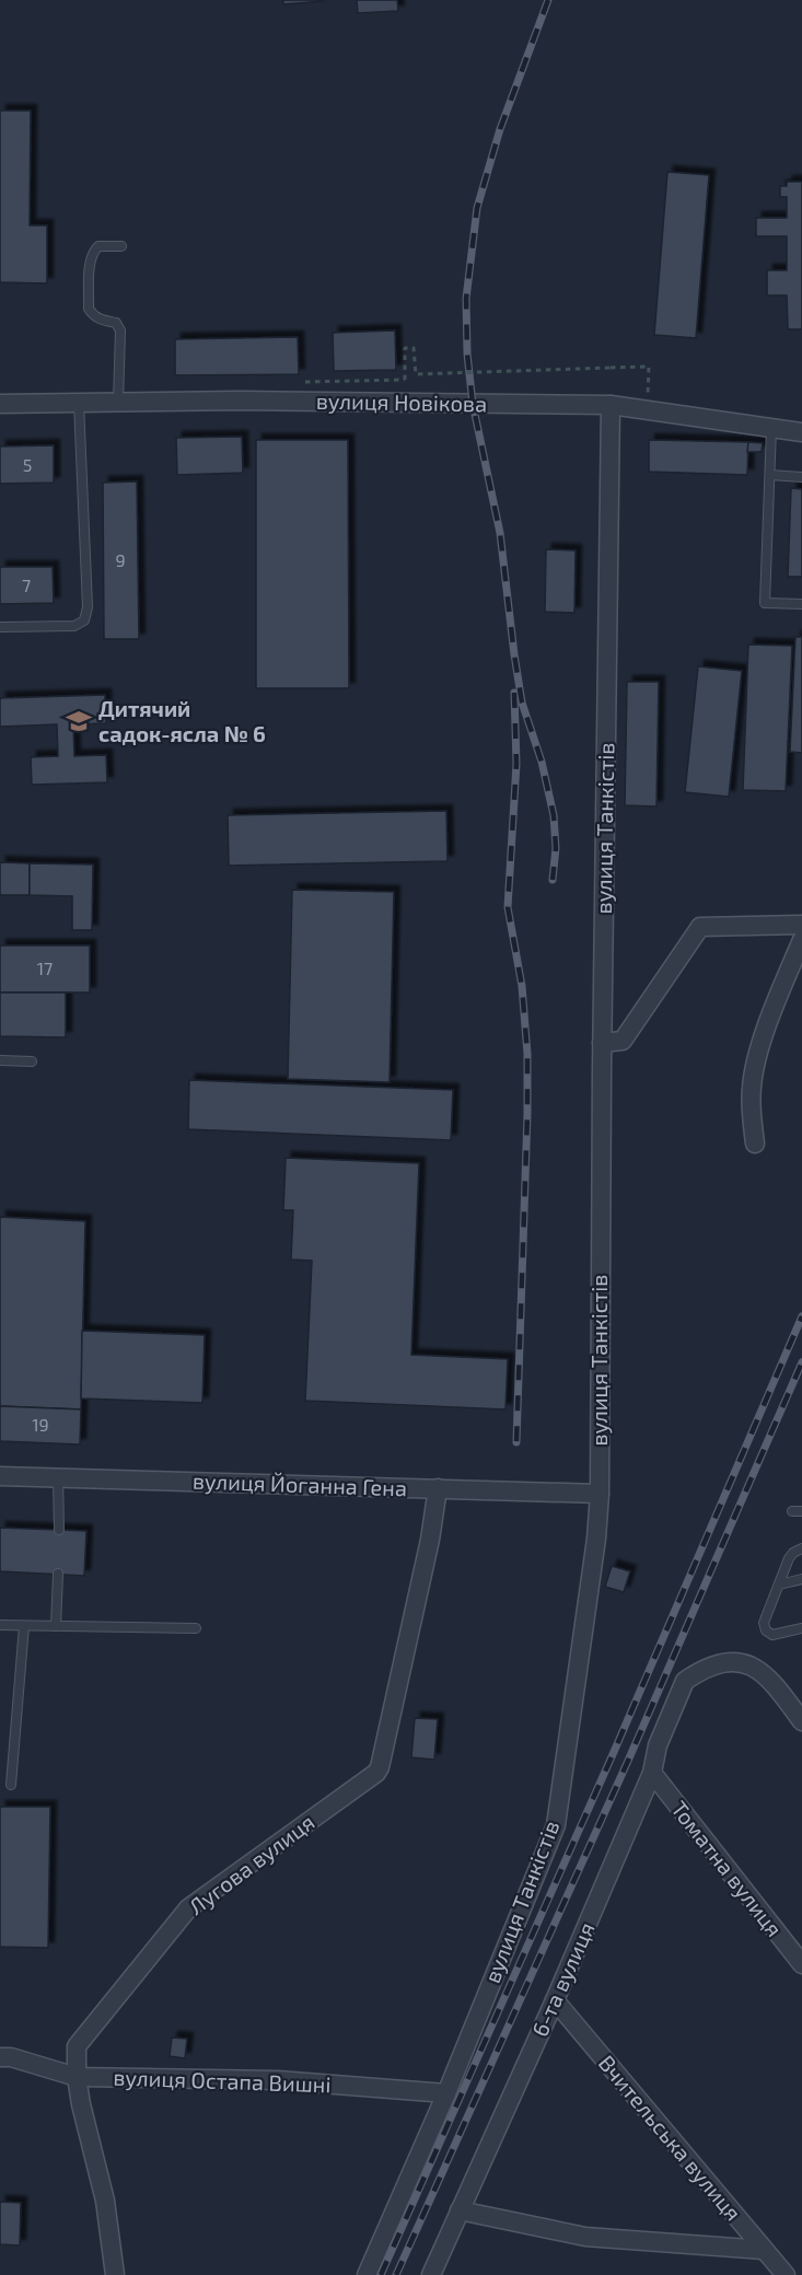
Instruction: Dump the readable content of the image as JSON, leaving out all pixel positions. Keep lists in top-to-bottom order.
{
  "streets": {
    "street": [
      "вулиця Новікова",
      "вулиця Танкістів",
      "вулиця Йоганна Гена",
      "Лугова вулиця",
      "Томатна вулиця",
      "6-та вулиця",
      "вулиця Остапа Вишні",
      "Вчительська вулиця"
    ]
  },
  "crossings": [
    ["вулиця Новікова", "вулиця Танкістів"],
    ["вулиця Танкістів", "вулиця Йоганна Гена"],
    ["вулиця Танкістів", "вулиця Остапа Вишні"],
    ["вулиця Йоганна Гена", "Лугова вулиця"],
    ["Лугова вулиця", "вулиця Остапа Вишні"],
    ["Томатна вулиця", "6-та вулиця"],
    ["6-та вулиця", "Вчительська вулиця"]
  ],
  "places": {
    "school or university": ["Дитячий садок-ясла № 6"]
  },
  "house_numbers": [
    "5",
    "9",
    "7",
    "17",
    "19"
  ]
}
